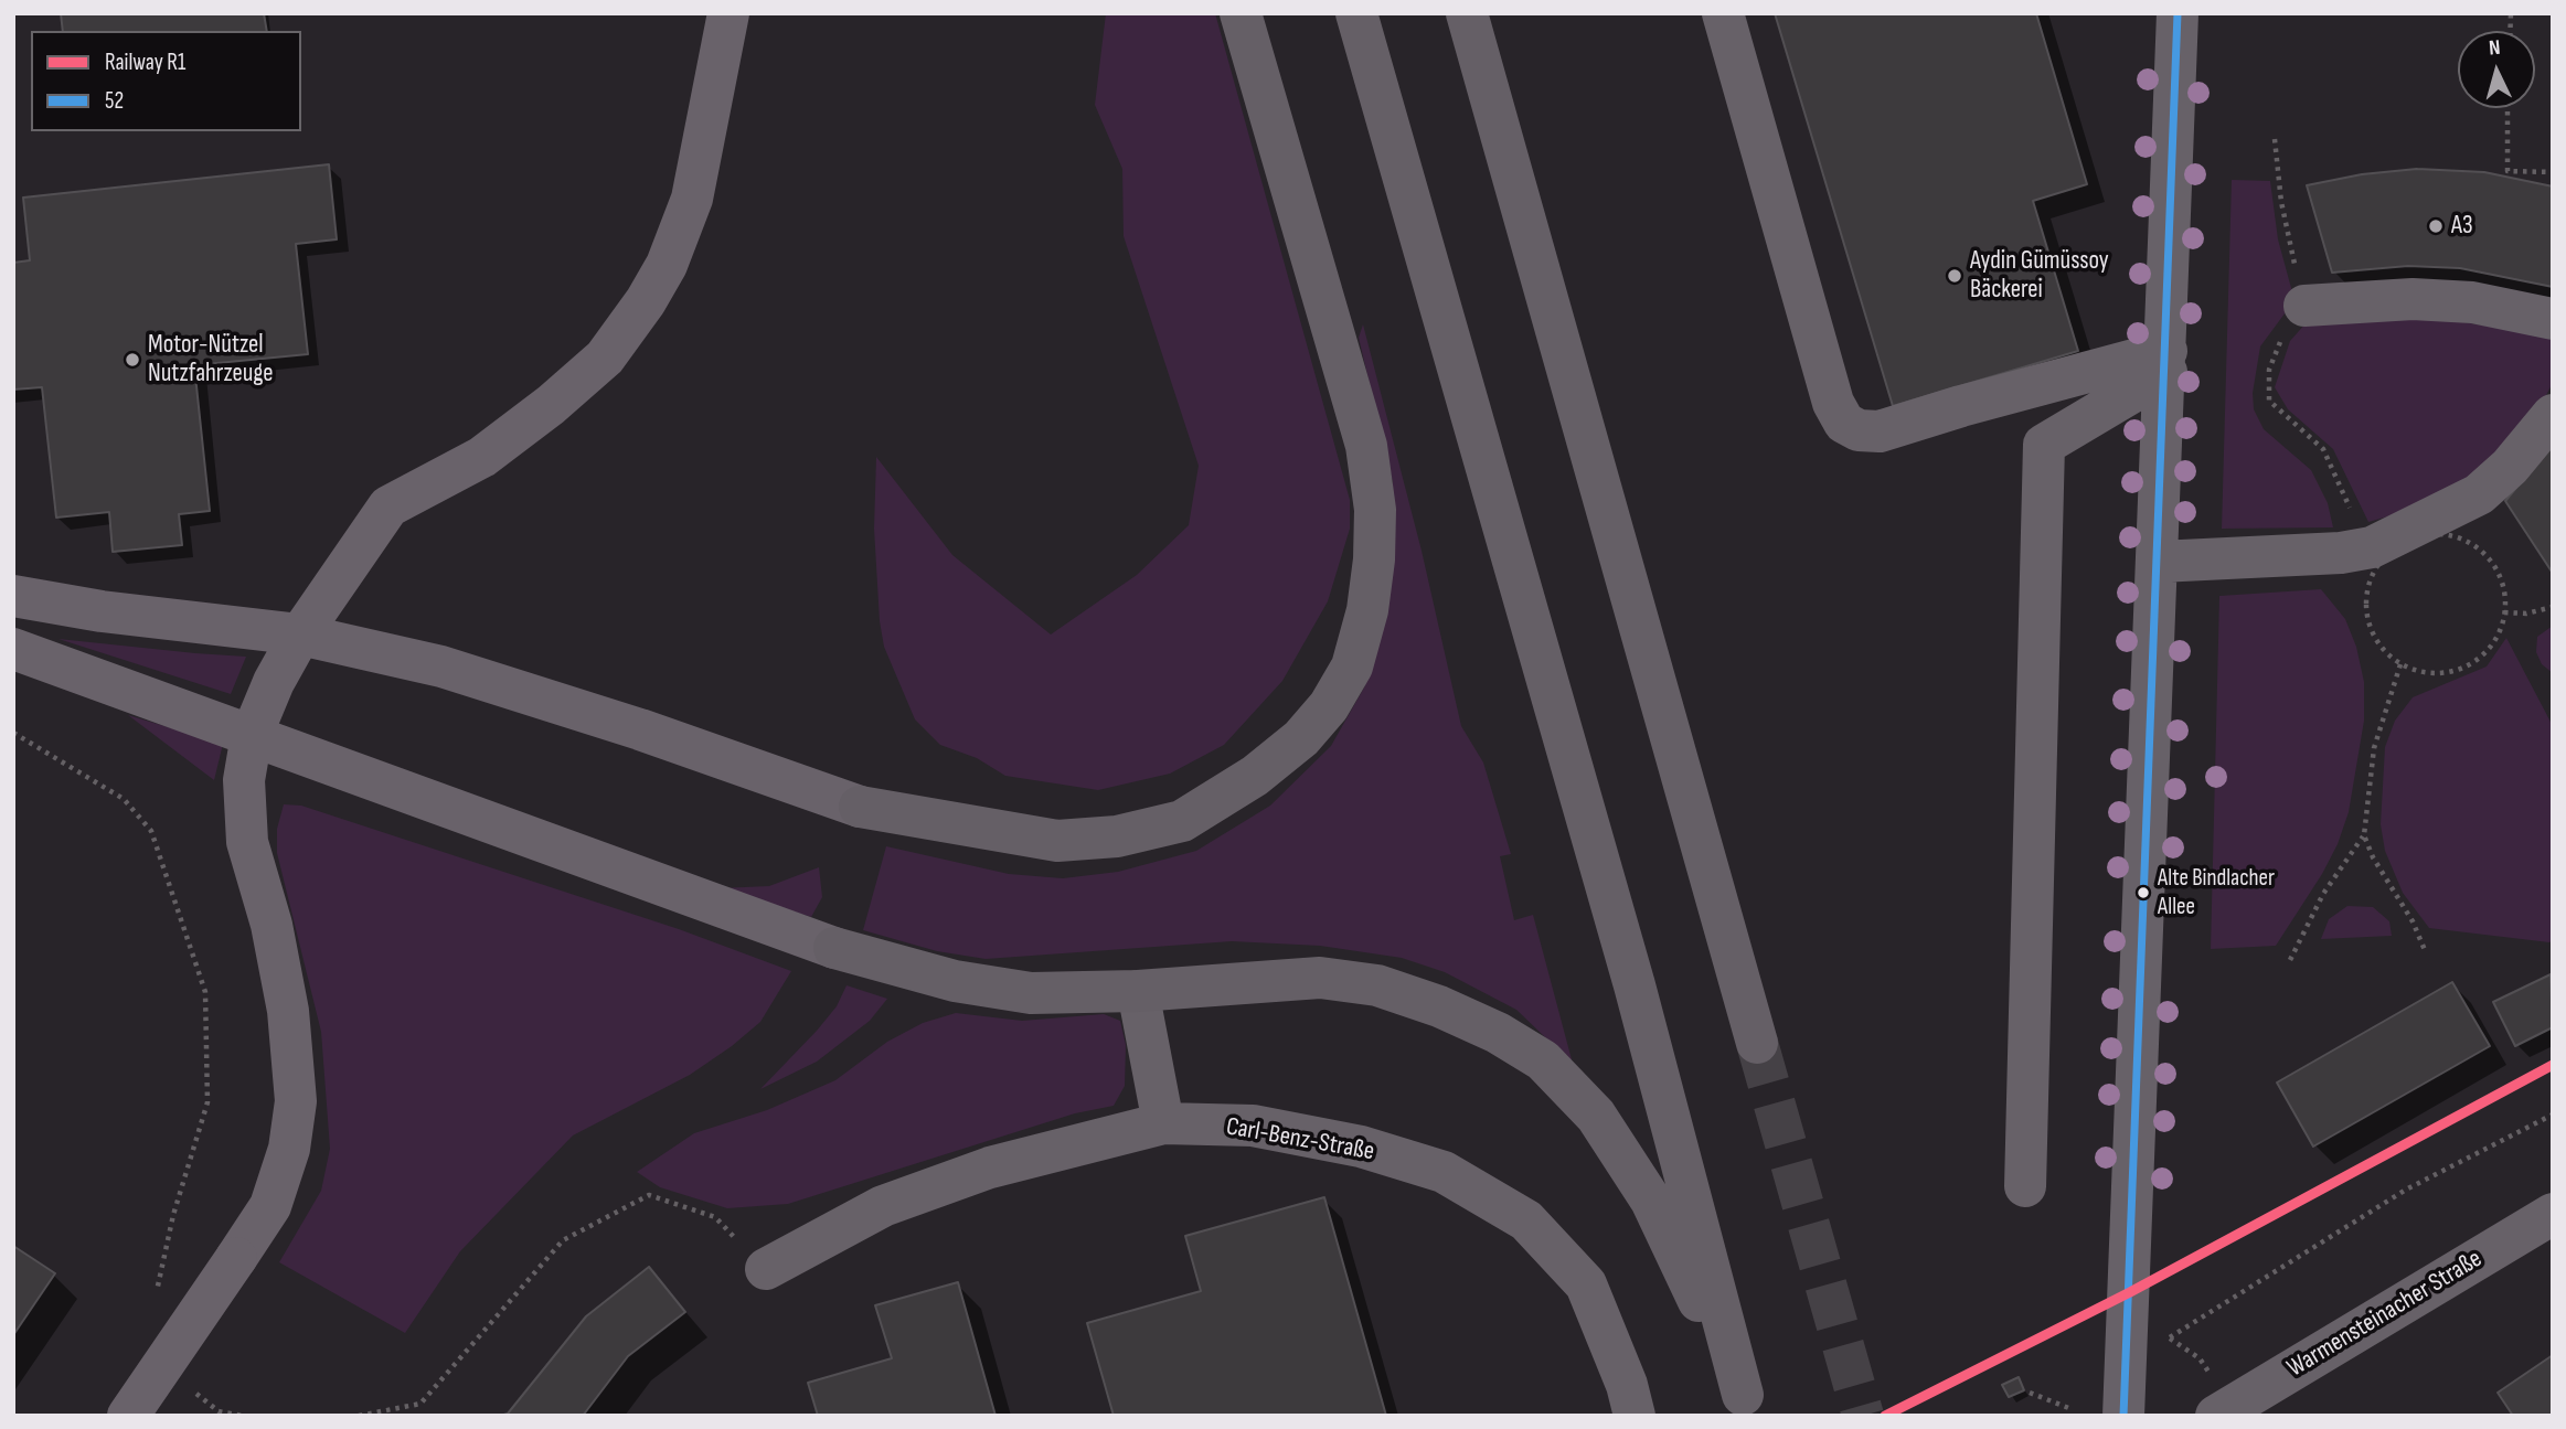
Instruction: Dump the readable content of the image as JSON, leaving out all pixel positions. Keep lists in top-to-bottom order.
{
  "streets": {
    "street": ["Carl-Benz-Straße", "Warmensteinacher Straße"]
  },
  "places": [
    "A3",
    "Aydin Gümüssoy Bäckerei",
    "Motor-Nützel Nutzfahrzeuge",
    "Alte Bindlacher Allee"
  ],
  "lines": ["transit line 52", "rail line R1"],
  "legend": ["Railway R1", "52"],
  "north": "top"
}
